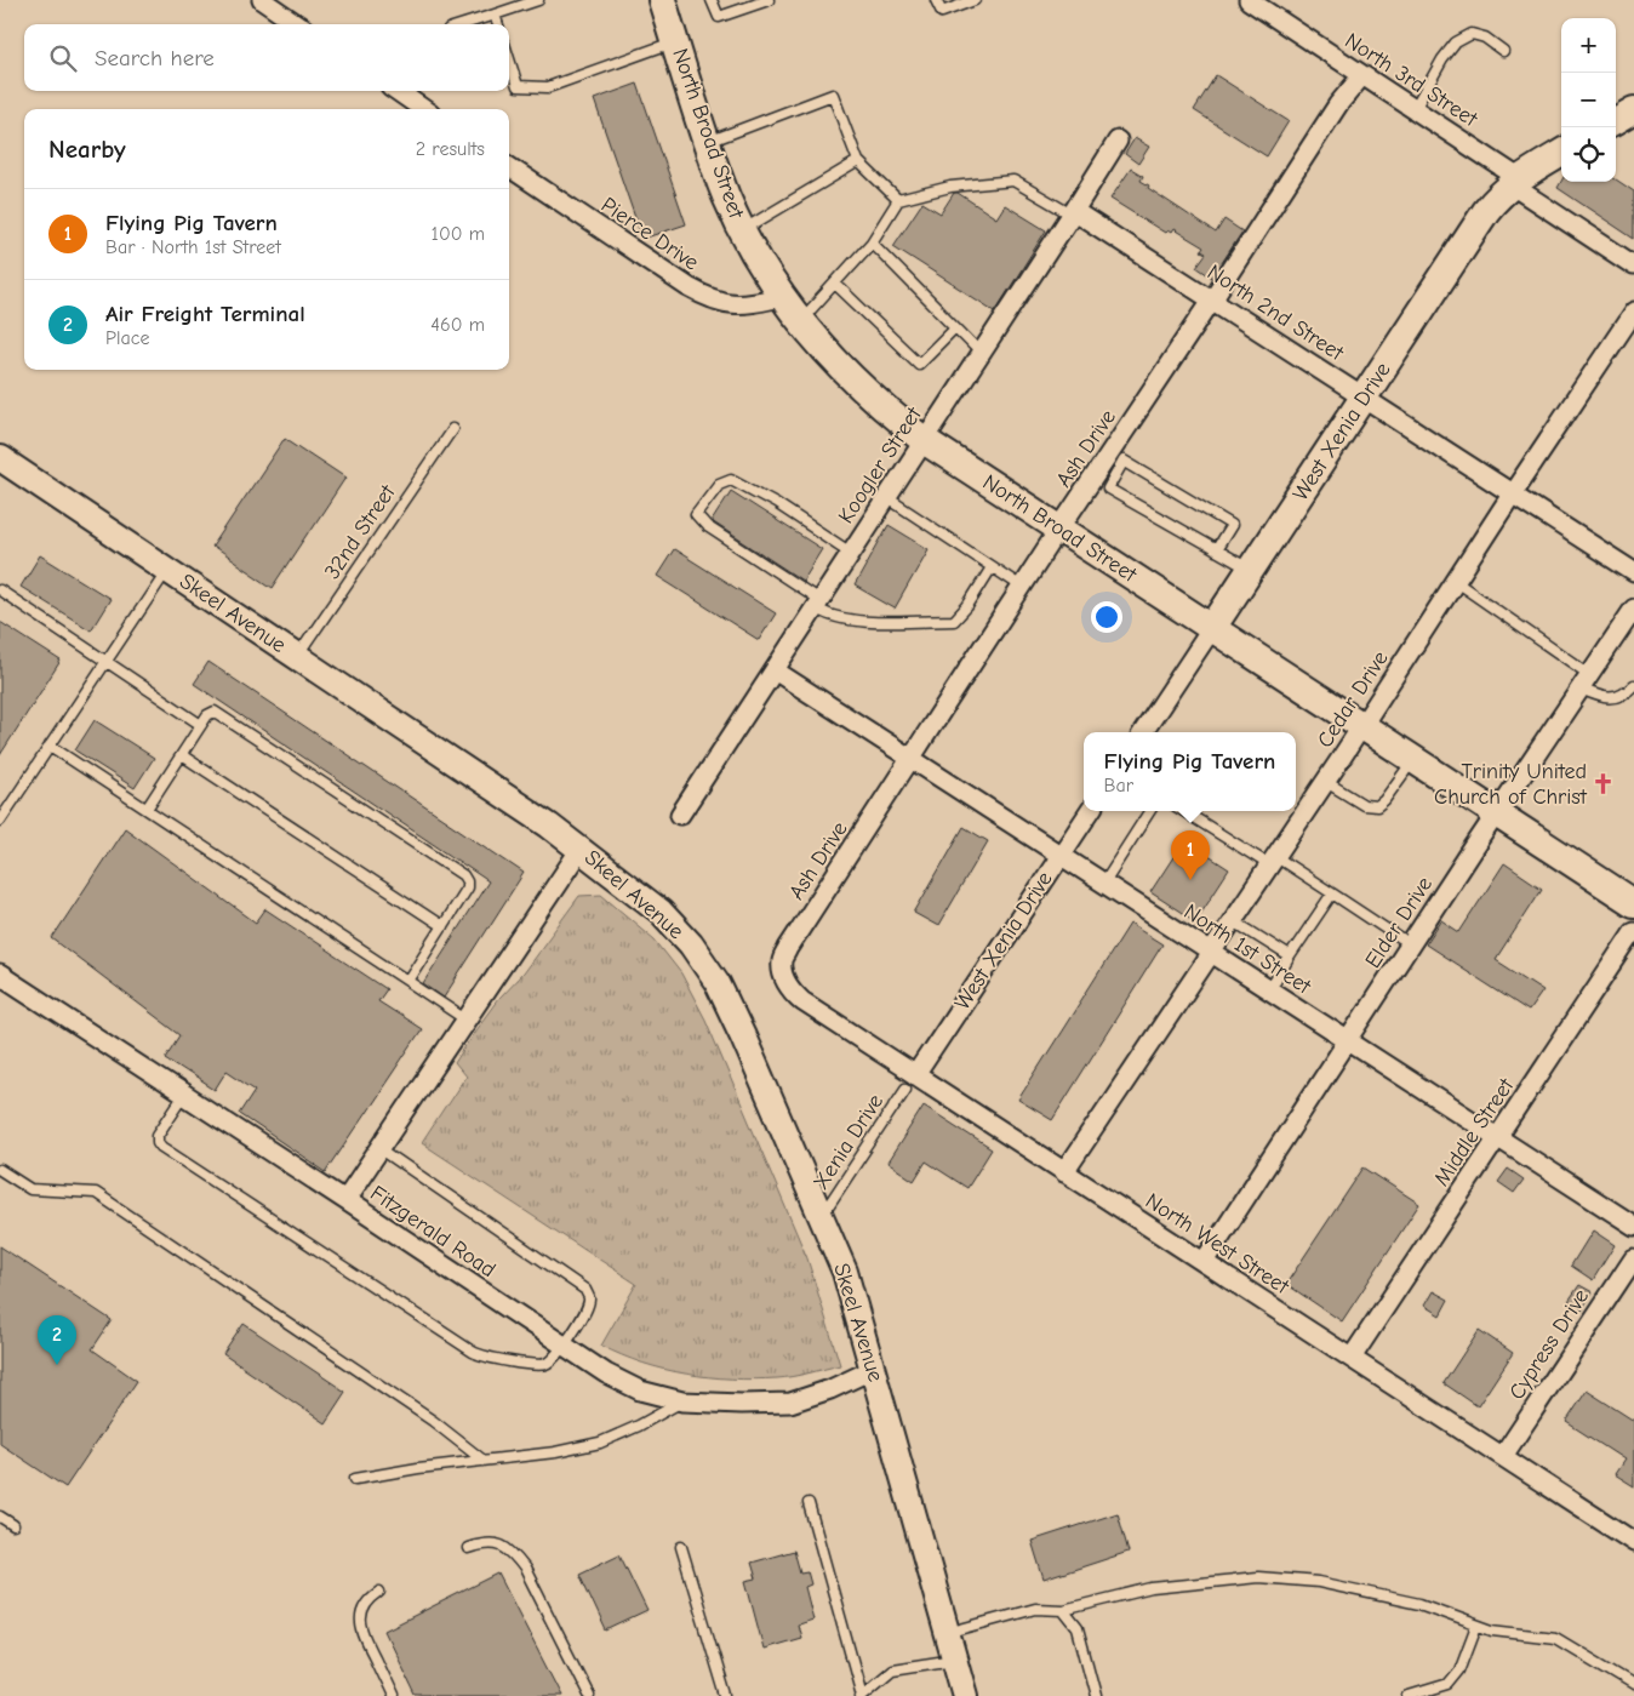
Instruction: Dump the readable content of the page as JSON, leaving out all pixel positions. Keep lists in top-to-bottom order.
{
  "streets": {
    "main road": ["North Broad Street", "West Xenia Drive"],
    "street": [
      "North 3rd Street",
      "Pierce Drive",
      "North 2nd Street",
      "Ash Drive",
      "Koogler Street",
      "Skeel Avenue",
      "Cedar Drive",
      "Elder Drive",
      "North 1st Street",
      "Middle Street",
      "Fitzgerald Road",
      "North West Street",
      "Cypress Drive"
    ],
    "lane": ["32nd Street", "Xenia Drive"]
  },
  "crossings": [
    ["North 3rd Street", "West Xenia Drive"],
    ["North 3rd Street", "Ash Drive"],
    ["North Broad Street", "Pierce Drive"],
    ["North Broad Street", "West Xenia Drive"],
    ["North Broad Street", "Ash Drive"],
    ["North Broad Street", "Koogler Street"],
    ["North Broad Street", "Cedar Drive"],
    ["North Broad Street", "Elder Drive"],
    ["North 2nd Street", "West Xenia Drive"],
    ["North 2nd Street", "Ash Drive"],
    ["North 2nd Street", "Koogler Street"],
    ["North 2nd Street", "Cedar Drive"],
    ["West Xenia Drive", "North 1st Street"],
    ["West Xenia Drive", "Xenia Drive"],
    ["West Xenia Drive", "North West Street"],
    ["Ash Drive", "North 1st Street"],
    ["Ash Drive", "North West Street"],
    ["Koogler Street", "North 1st Street"],
    ["32nd Street", "Skeel Avenue"],
    ["Skeel Avenue", "Xenia Drive"],
    ["Skeel Avenue", "Fitzgerald Road"],
    ["Cedar Drive", "North 1st Street"],
    ["Cedar Drive", "North West Street"],
    ["Elder Drive", "North 1st Street"],
    ["Elder Drive", "North West Street"],
    ["North 1st Street", "Middle Street"],
    ["Middle Street", "North West Street"],
    ["Xenia Drive", "North West Street"],
    ["North West Street", "Cypress Drive"]
  ],
  "places": {
    "church": ["Trinity United Church of Christ"]
  },
  "page": {
    "map_buttons": ["+", "−"],
    "search": "Search here",
    "heading": ["Nearby", "2 results"],
    "list": [
      {
        "mark": "1",
        "name": "Flying Pig Tavern",
        "note": "Bar · North 1st Street",
        "value": "100 m"
      },
      {
        "mark": "2",
        "name": "Air Freight Terminal",
        "note": "Place",
        "value": "460 m"
      }
    ],
    "popup": ["Flying Pig Tavern", "Bar"],
    "pins": ["1", "2"]
  }
}
